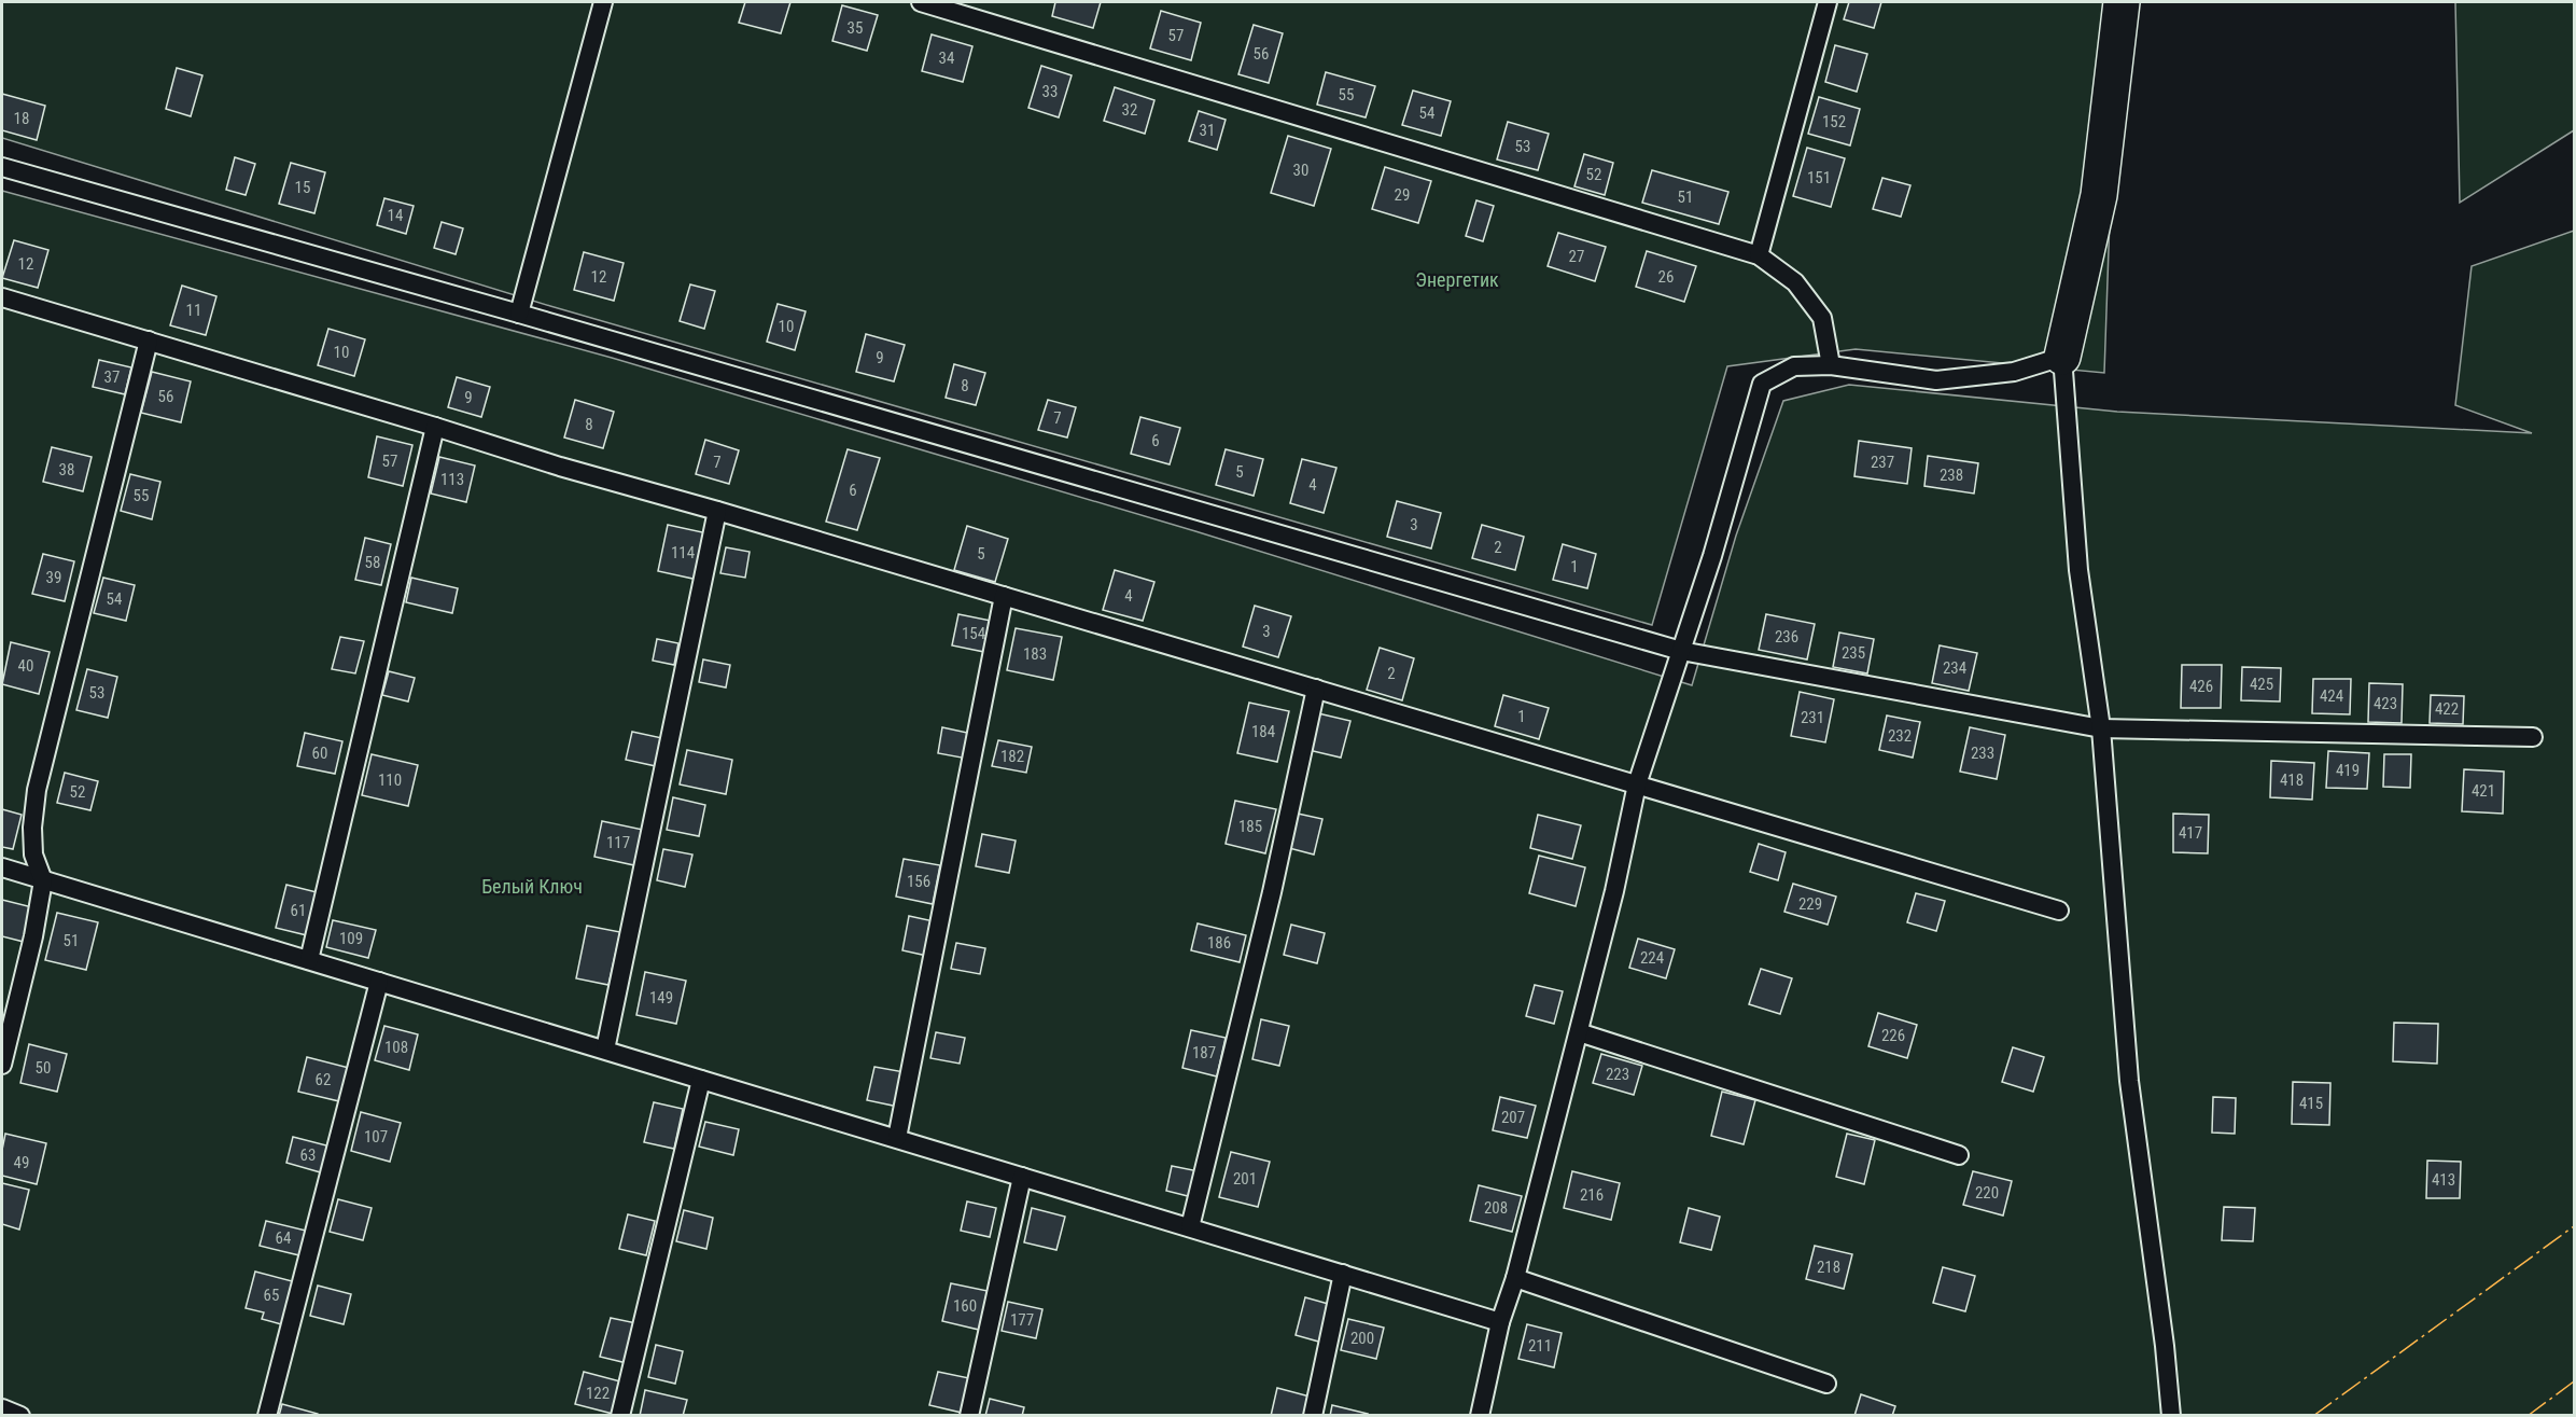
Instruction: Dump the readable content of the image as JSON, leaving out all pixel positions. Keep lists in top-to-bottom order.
{
  "parks": ["Энергетик", "Белый Ключ"],
  "house_numbers": [
    "35",
    "57",
    "56",
    "34",
    "33",
    "55",
    "32",
    "54",
    "18",
    "152",
    "31",
    "53",
    "30",
    "52",
    "151",
    "15",
    "29",
    "51",
    "14",
    "27",
    "12",
    "12",
    "26",
    "11",
    "10",
    "10",
    "9",
    "37",
    "8",
    "56",
    "9",
    "7",
    "8",
    "6",
    "57",
    "7",
    "237",
    "38",
    "5",
    "238",
    "113",
    "4",
    "6",
    "55",
    "3",
    "2",
    "114",
    "5",
    "58",
    "1",
    "39",
    "4",
    "54",
    "3",
    "154",
    "236",
    "235",
    "183",
    "40",
    "234",
    "2",
    "425",
    "426",
    "53",
    "424",
    "423",
    "422",
    "1",
    "231",
    "184",
    "232",
    "60",
    "233",
    "182",
    "419",
    "110",
    "418",
    "421",
    "52",
    "185",
    "417",
    "117",
    "156",
    "229",
    "61",
    "109",
    "51",
    "186",
    "224",
    "149",
    "226",
    "108",
    "187",
    "50",
    "223",
    "62",
    "415",
    "207",
    "107",
    "63",
    "49",
    "201",
    "413",
    "220",
    "216",
    "208",
    "64",
    "218",
    "65",
    "160",
    "177",
    "200",
    "211",
    "122"
  ]
}
